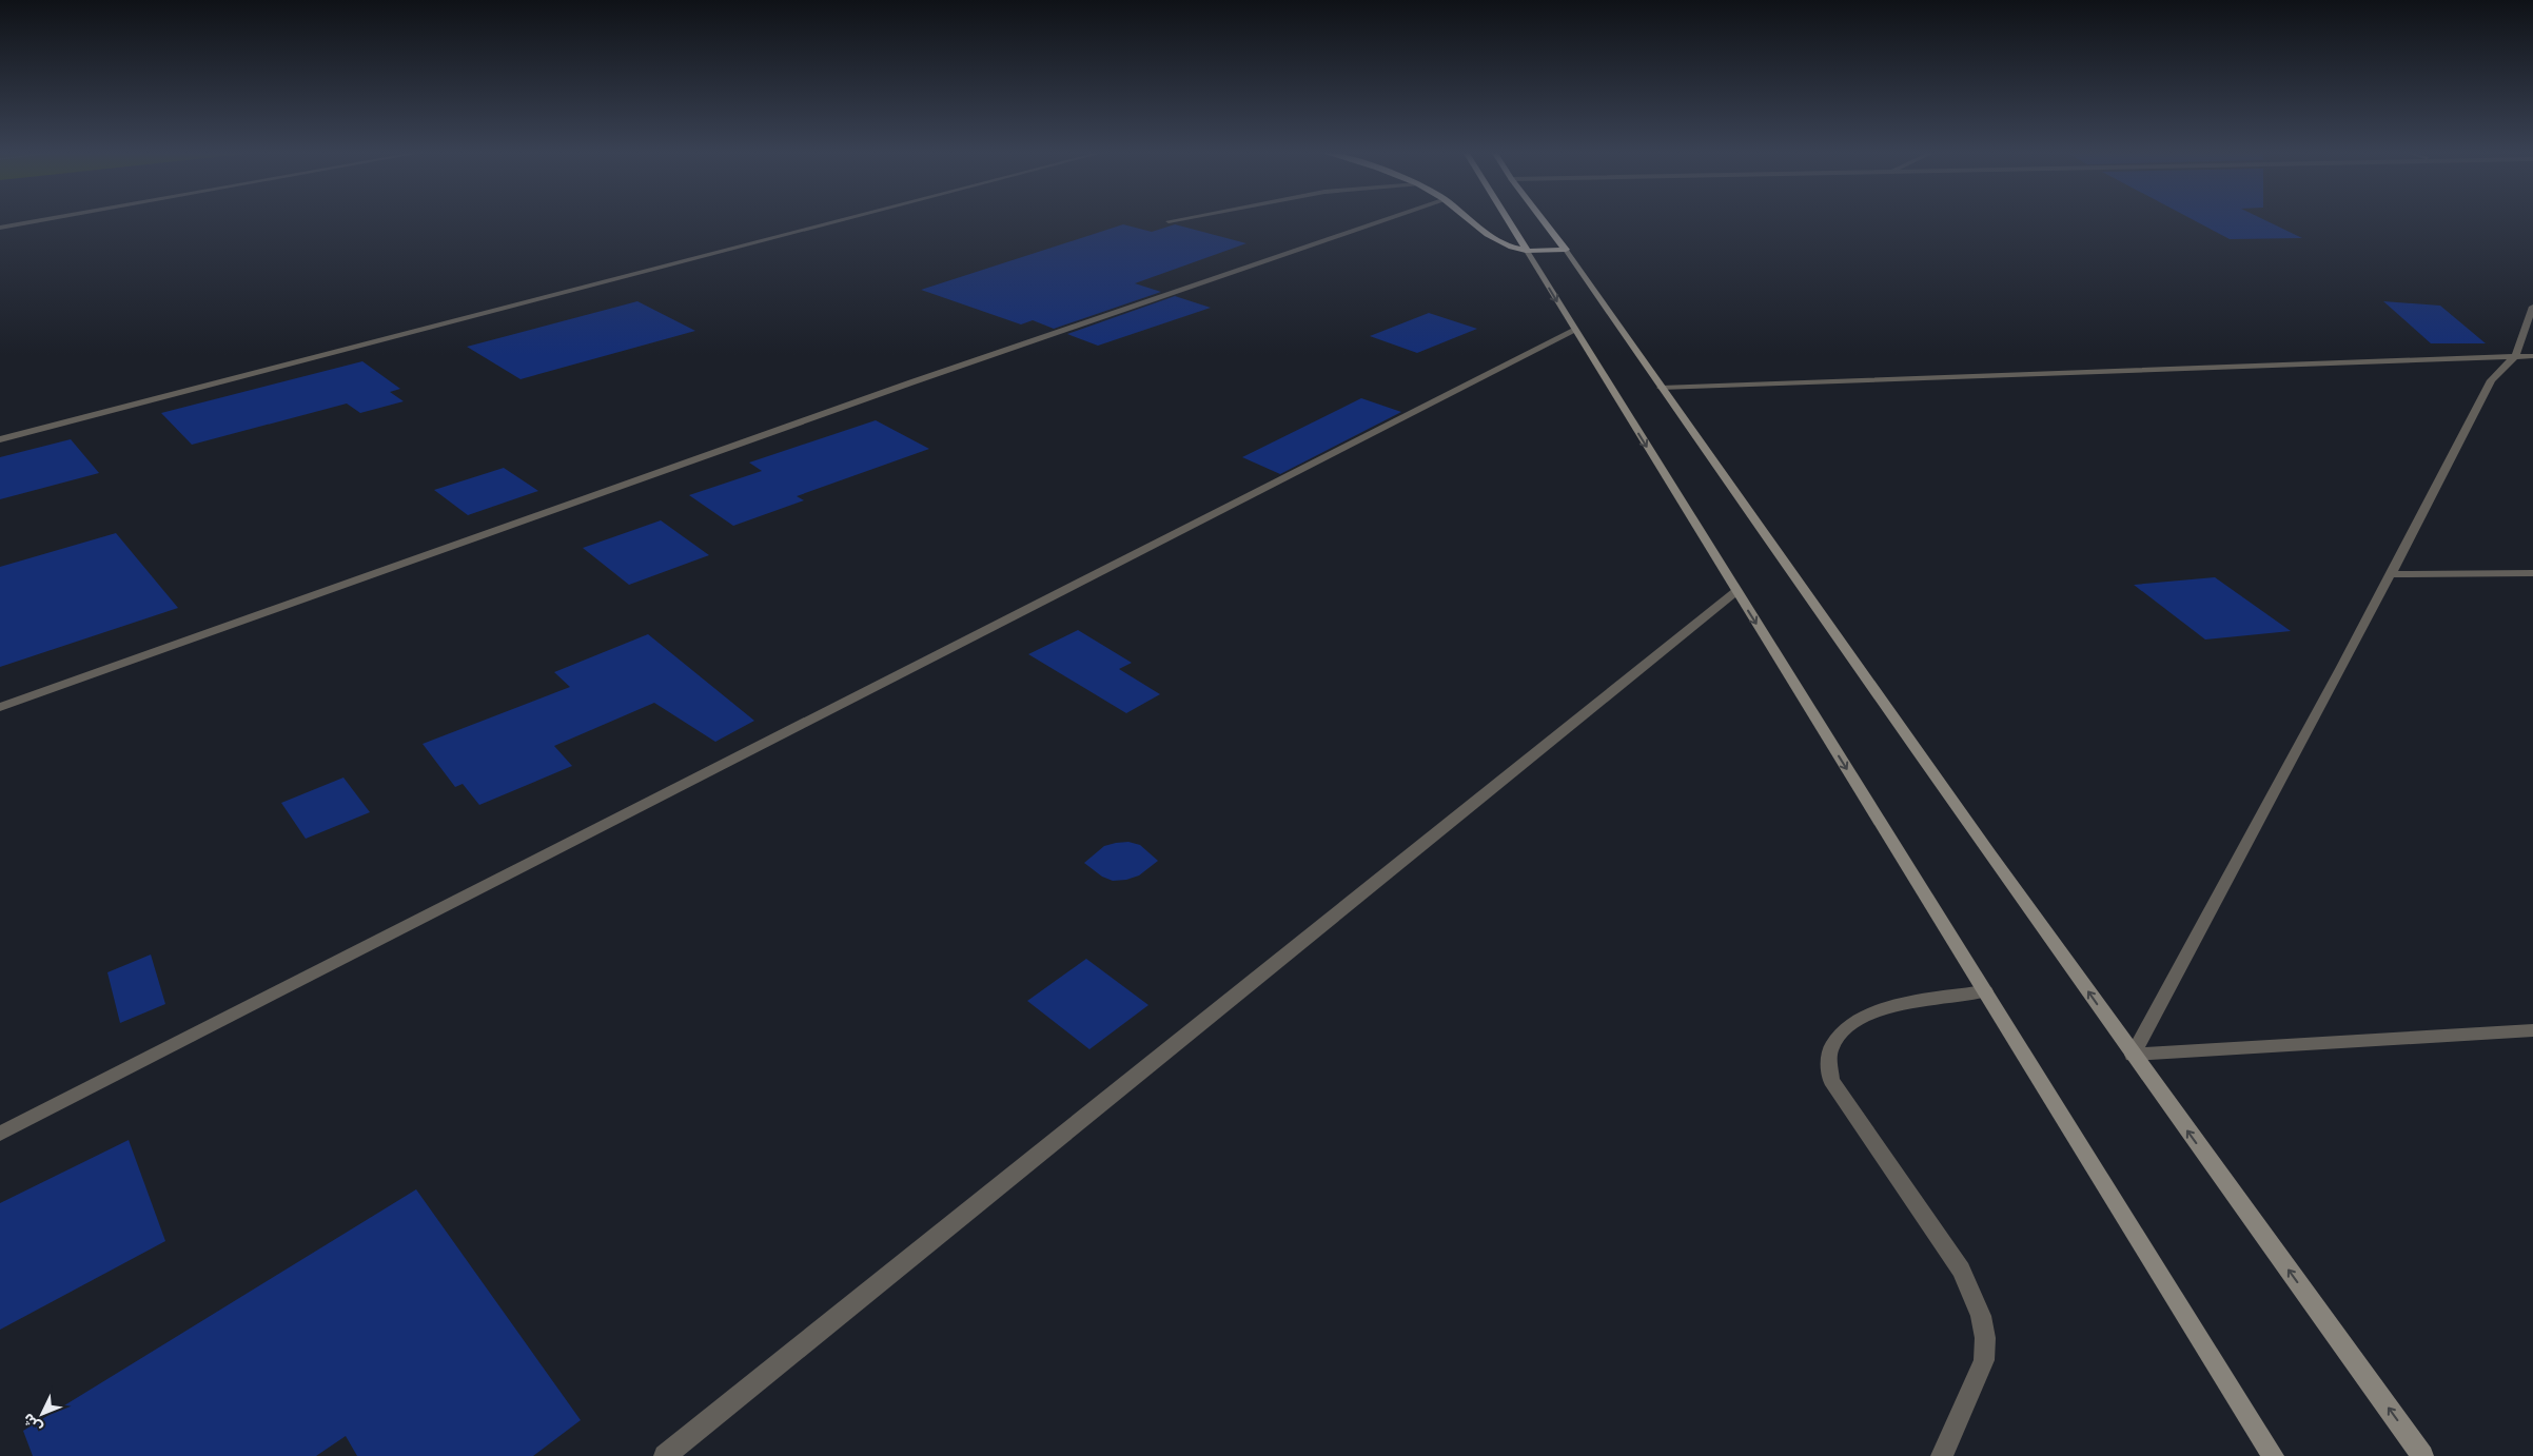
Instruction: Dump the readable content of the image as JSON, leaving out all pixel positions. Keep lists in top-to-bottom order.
{
  "north": "bottom left"
}
